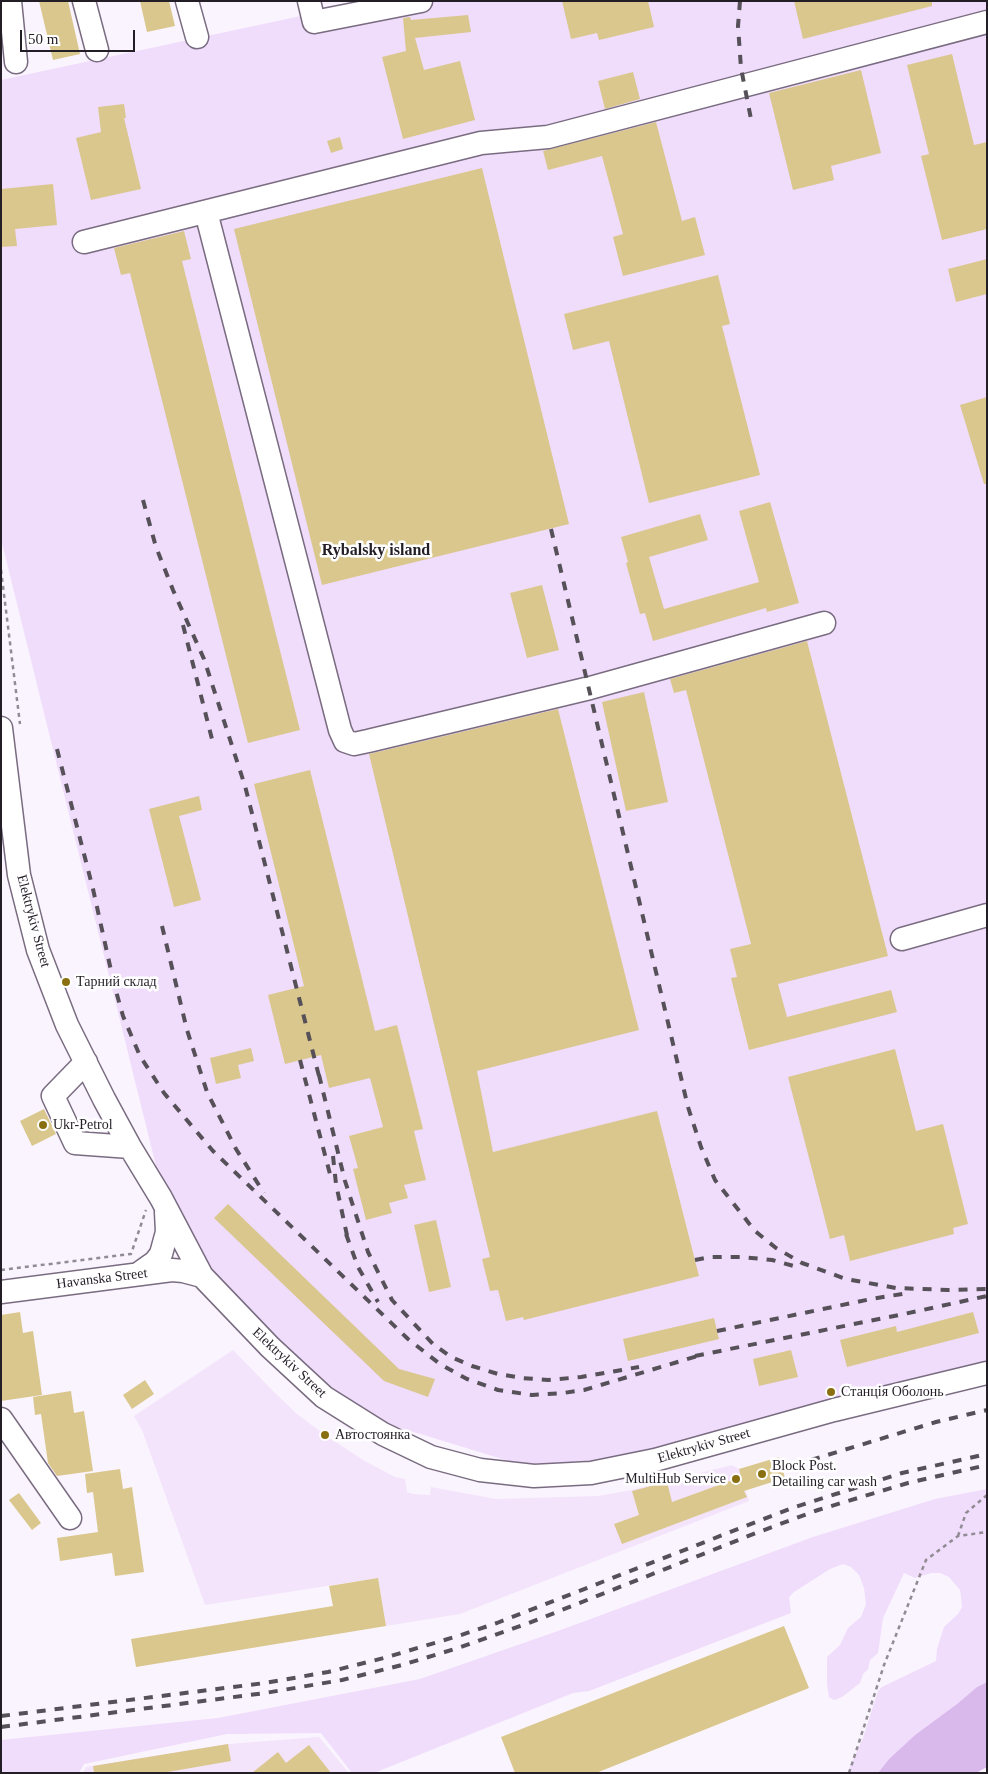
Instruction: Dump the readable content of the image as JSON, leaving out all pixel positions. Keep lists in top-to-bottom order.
{
  "streets": {
    "street": ["Elektrykiv Street", "Havanska Street"]
  },
  "crossings": [
    ["Elektrykiv Street", "Havanska Street"]
  ],
  "districts": ["Rybalsky island"],
  "places": [
    "Тарний склад",
    "Ukr-Petrol",
    "Cтанція Оболонь",
    "Автостоянка",
    "Block Post. Detailing car wash",
    "MultiHub Service"
  ],
  "scale_bar": "50 m"
}
